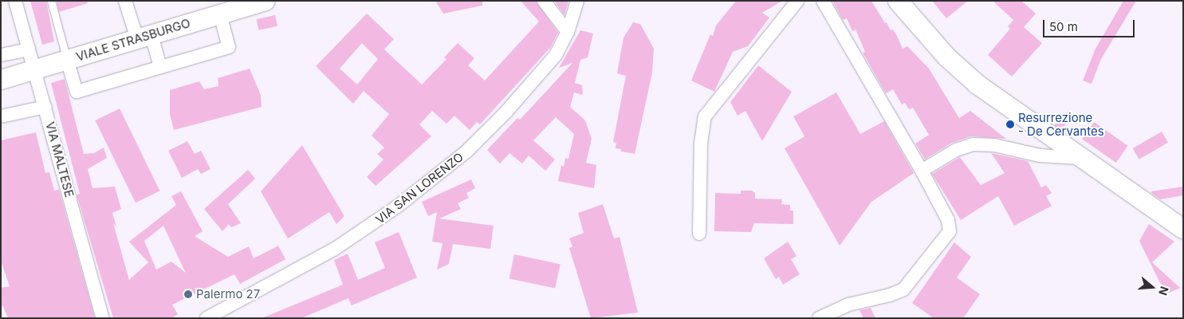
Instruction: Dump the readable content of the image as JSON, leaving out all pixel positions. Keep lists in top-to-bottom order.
{
  "streets": {
    "street": ["VIALE STRASBURGO", "VIA MALTESE", "VIA SAN LORENZO"]
  },
  "crossings": [
    ["VIALE STRASBURGO", "VIA MALTESE"]
  ],
  "places": ["Resurrezione - De Cervantes", "Palermo 27"],
  "scale_bar": "50 m",
  "north": "right"
}
